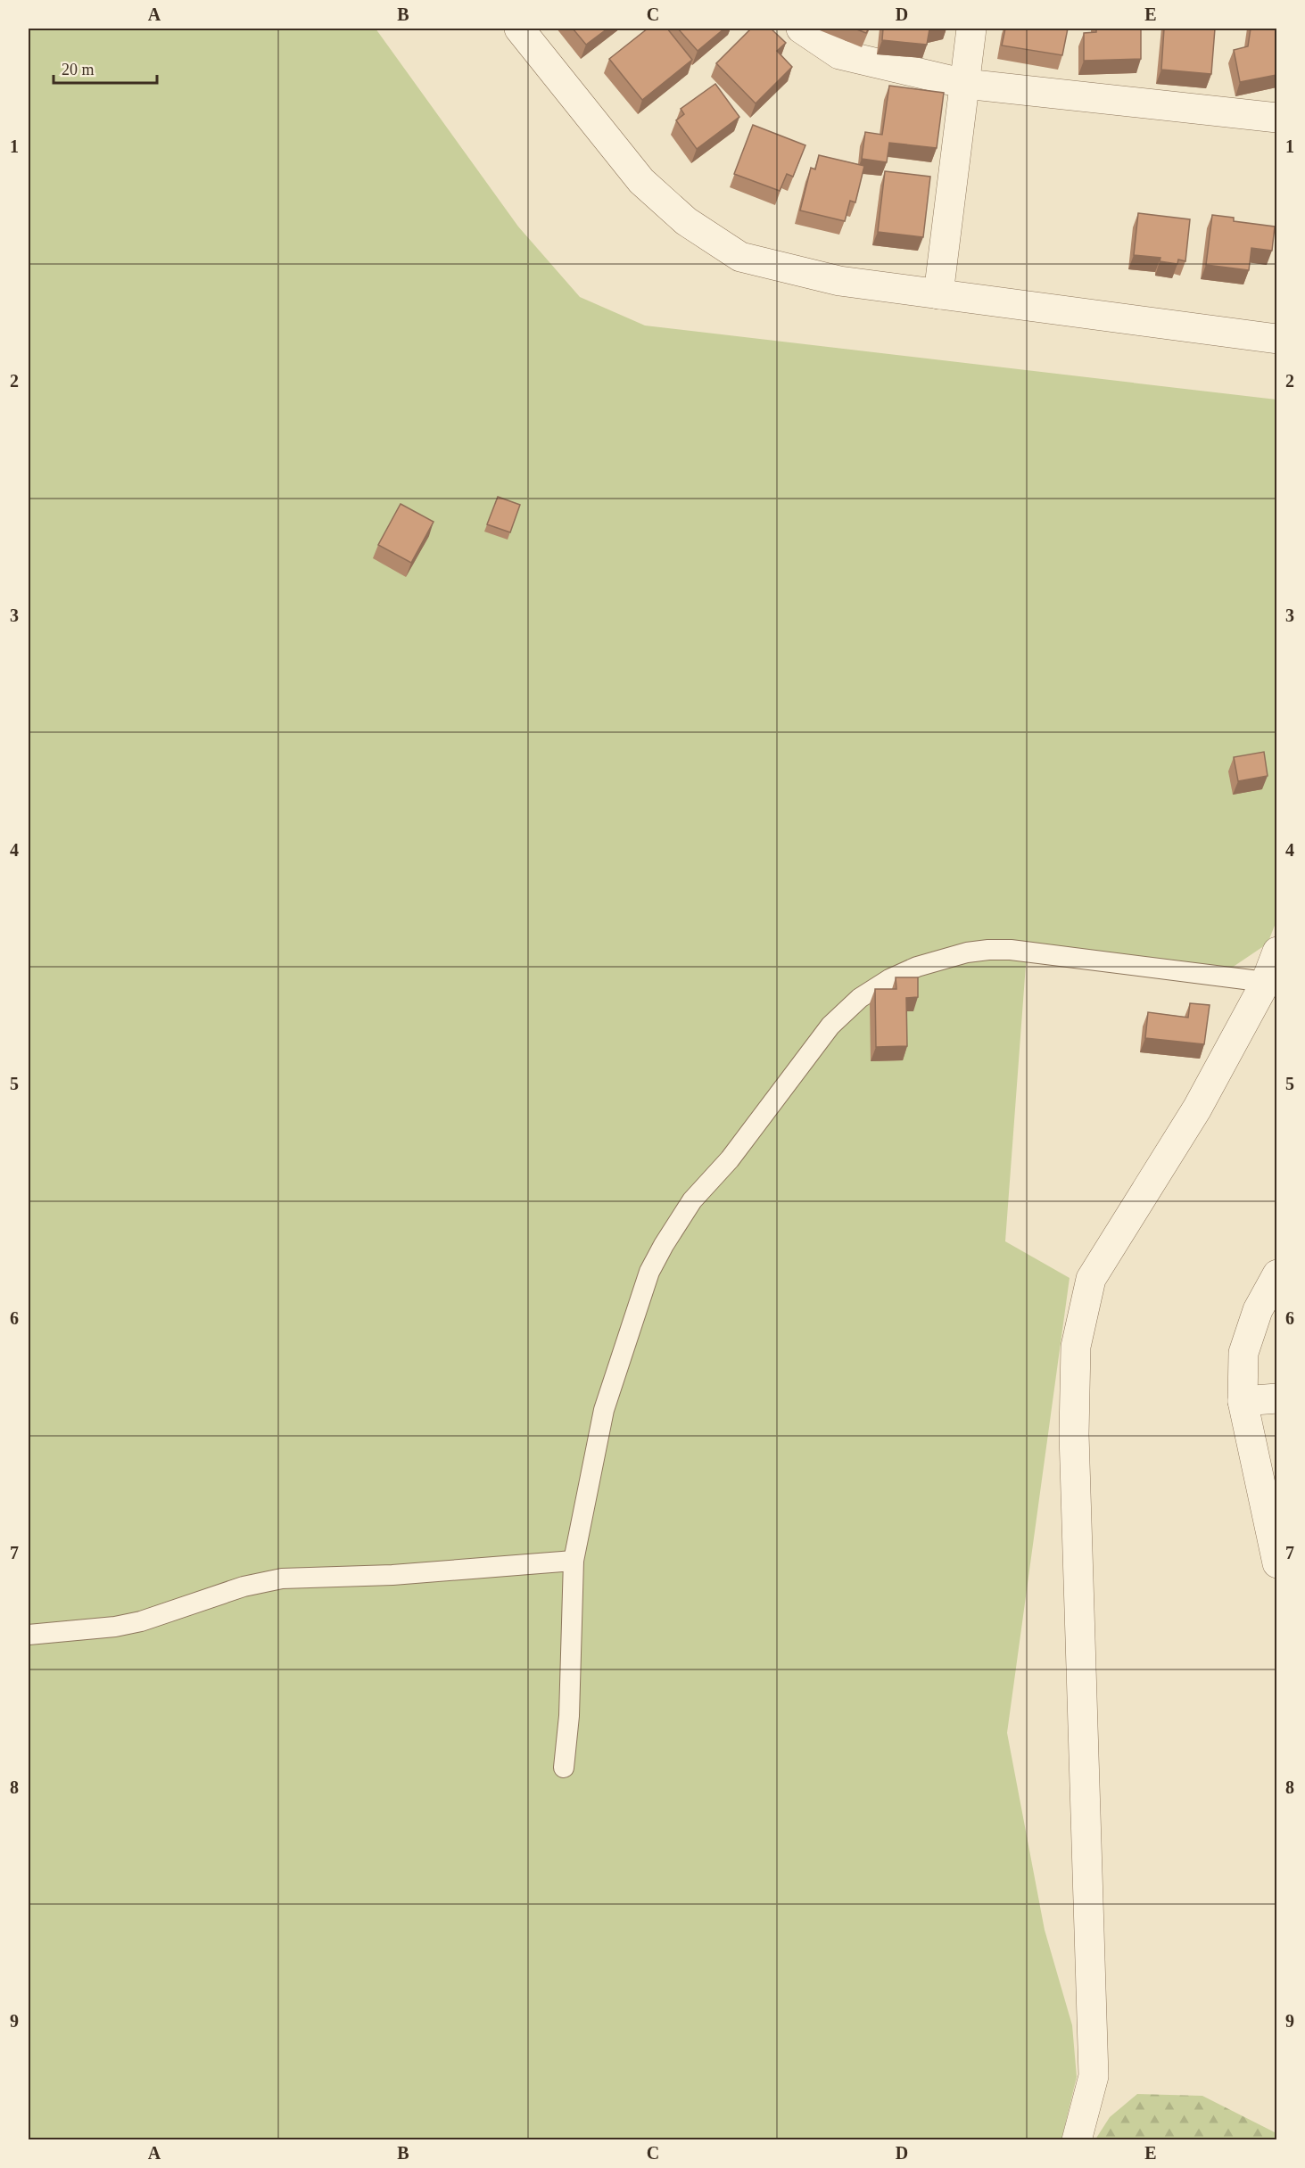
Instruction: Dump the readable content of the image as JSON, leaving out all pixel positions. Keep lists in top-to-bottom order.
{
  "scale_bar": "20 m",
  "grid": {
    "columns": [
      "A",
      "B",
      "C",
      "D",
      "E"
    ],
    "rows": [
      "1",
      "2",
      "3",
      "4",
      "5",
      "6",
      "7",
      "8",
      "9"
    ]
  }
}
